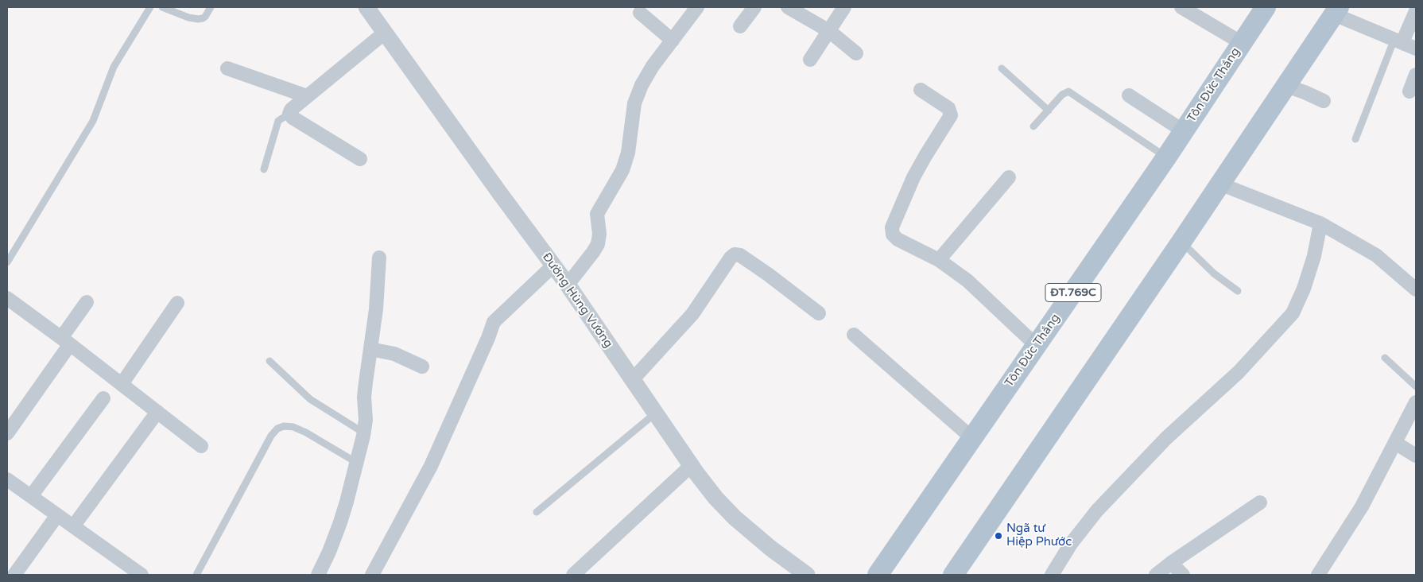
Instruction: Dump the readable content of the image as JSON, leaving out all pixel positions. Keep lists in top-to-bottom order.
{
  "streets": {
    "main road": ["Tôn Đức Thắng", "ĐT.769C"],
    "street": ["Đường Hùng Vương"]
  },
  "places": ["Ngã tư Hiệp Phước"]
}
